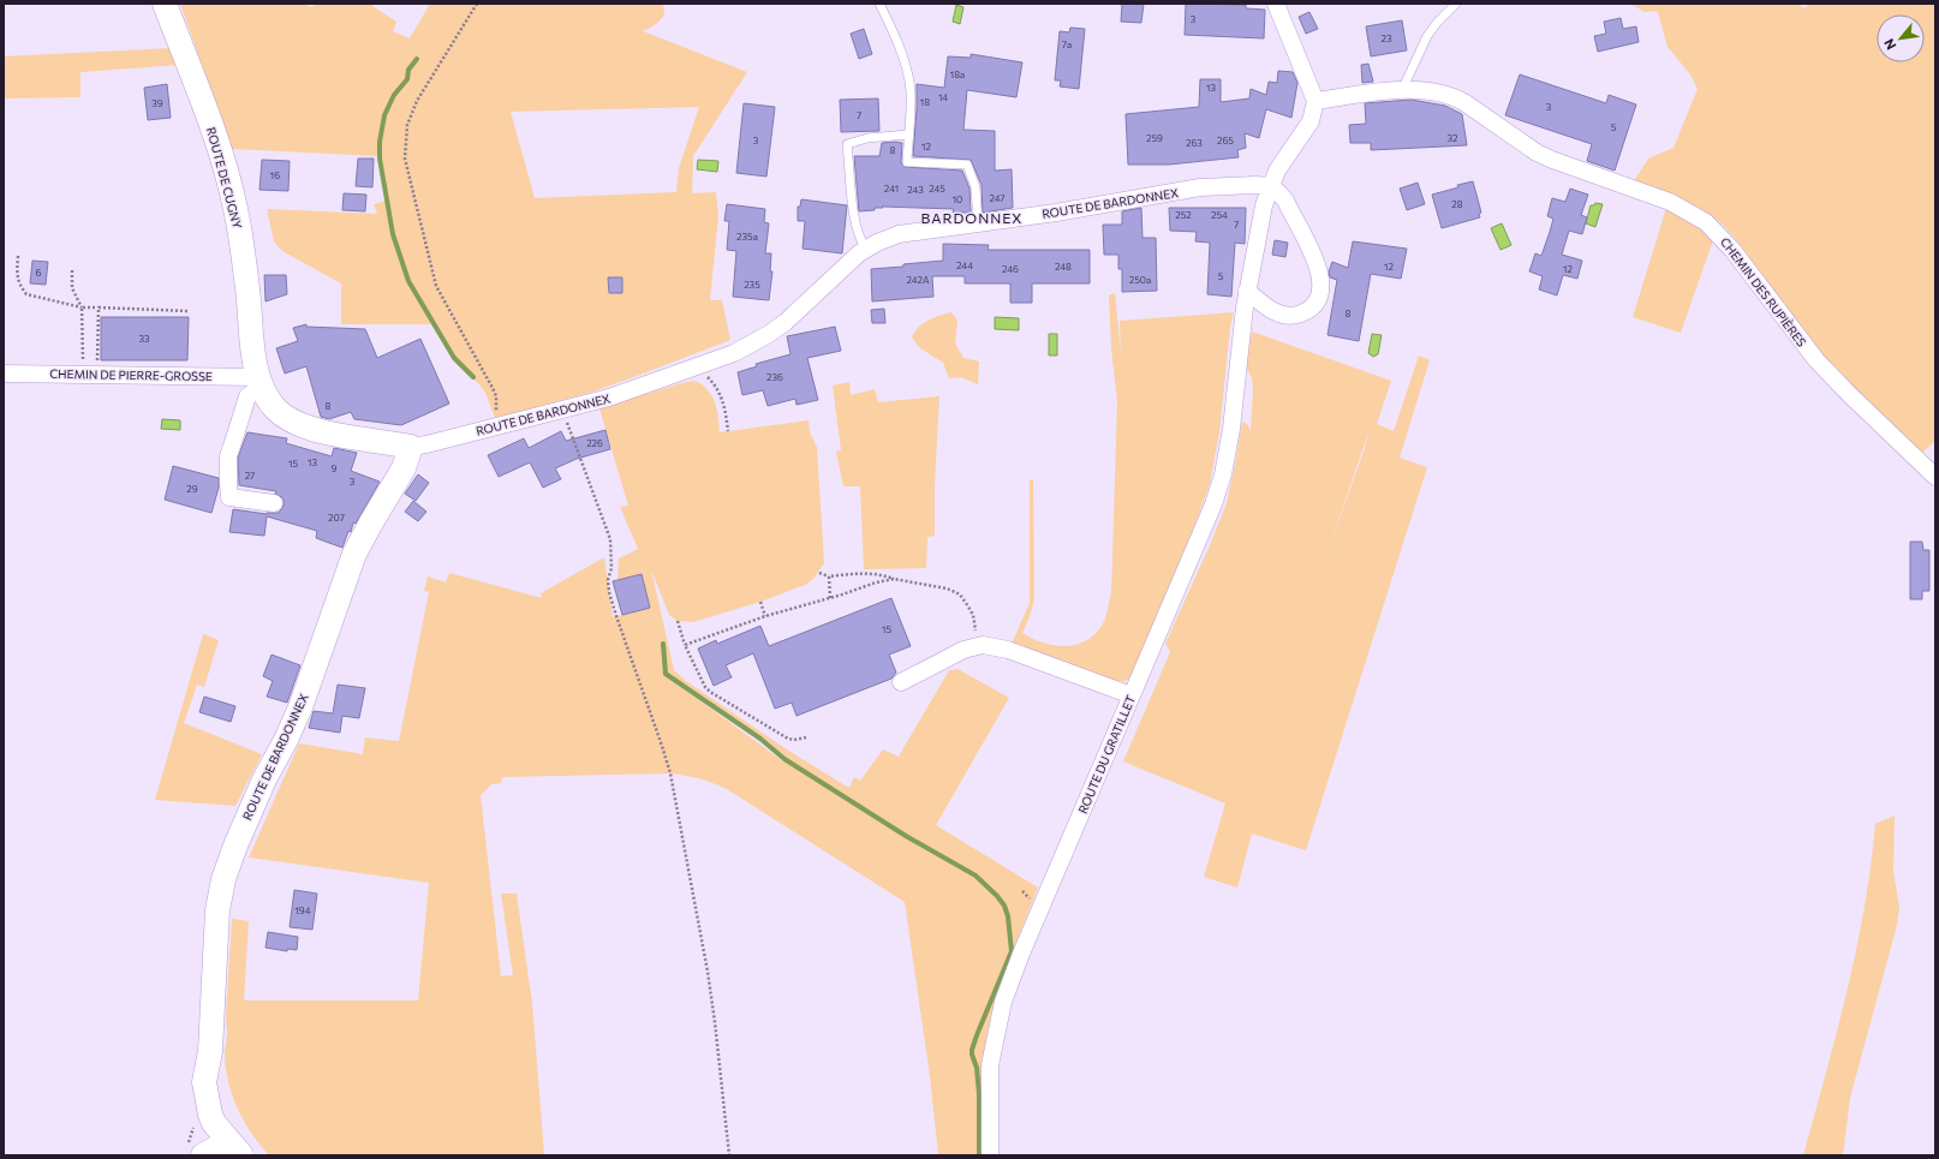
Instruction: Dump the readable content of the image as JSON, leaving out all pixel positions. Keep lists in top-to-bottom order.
{
  "streets": {
    "street": [
      "ROUTE DE CUGNY",
      "ROUTE DE BARDONNEX",
      "CHEMIN DES RUPIÈRES",
      "CHEMIN DE PIERRE-GROSSE",
      "ROUTE DU GRATILLET"
    ]
  },
  "crossings": [
    ["ROUTE DE CUGNY", "ROUTE DE BARDONNEX"],
    ["ROUTE DE CUGNY", "CHEMIN DE PIERRE-GROSSE"],
    ["ROUTE DE BARDONNEX", "ROUTE DU GRATILLET"],
    ["CHEMIN DES RUPIÈRES", "ROUTE DU GRATILLET"]
  ],
  "districts": ["BARDONNEX"],
  "house_numbers": [
    "3",
    "23",
    "7a",
    "18a",
    "13",
    "14",
    "18",
    "39",
    "3",
    "7",
    "5",
    "259",
    "32",
    "3",
    "265",
    "263",
    "12",
    "8",
    "16",
    "241",
    "245",
    "243",
    "247",
    "10",
    "28",
    "252",
    "254",
    "7",
    "235a",
    "244",
    "248",
    "12",
    "246",
    "12",
    "6",
    "5",
    "242A",
    "250a",
    "235",
    "8",
    "33",
    "236",
    "8",
    "226",
    "13",
    "15",
    "9",
    "27",
    "3",
    "29",
    "207",
    "15",
    "194"
  ],
  "north": "bottom left"
}
